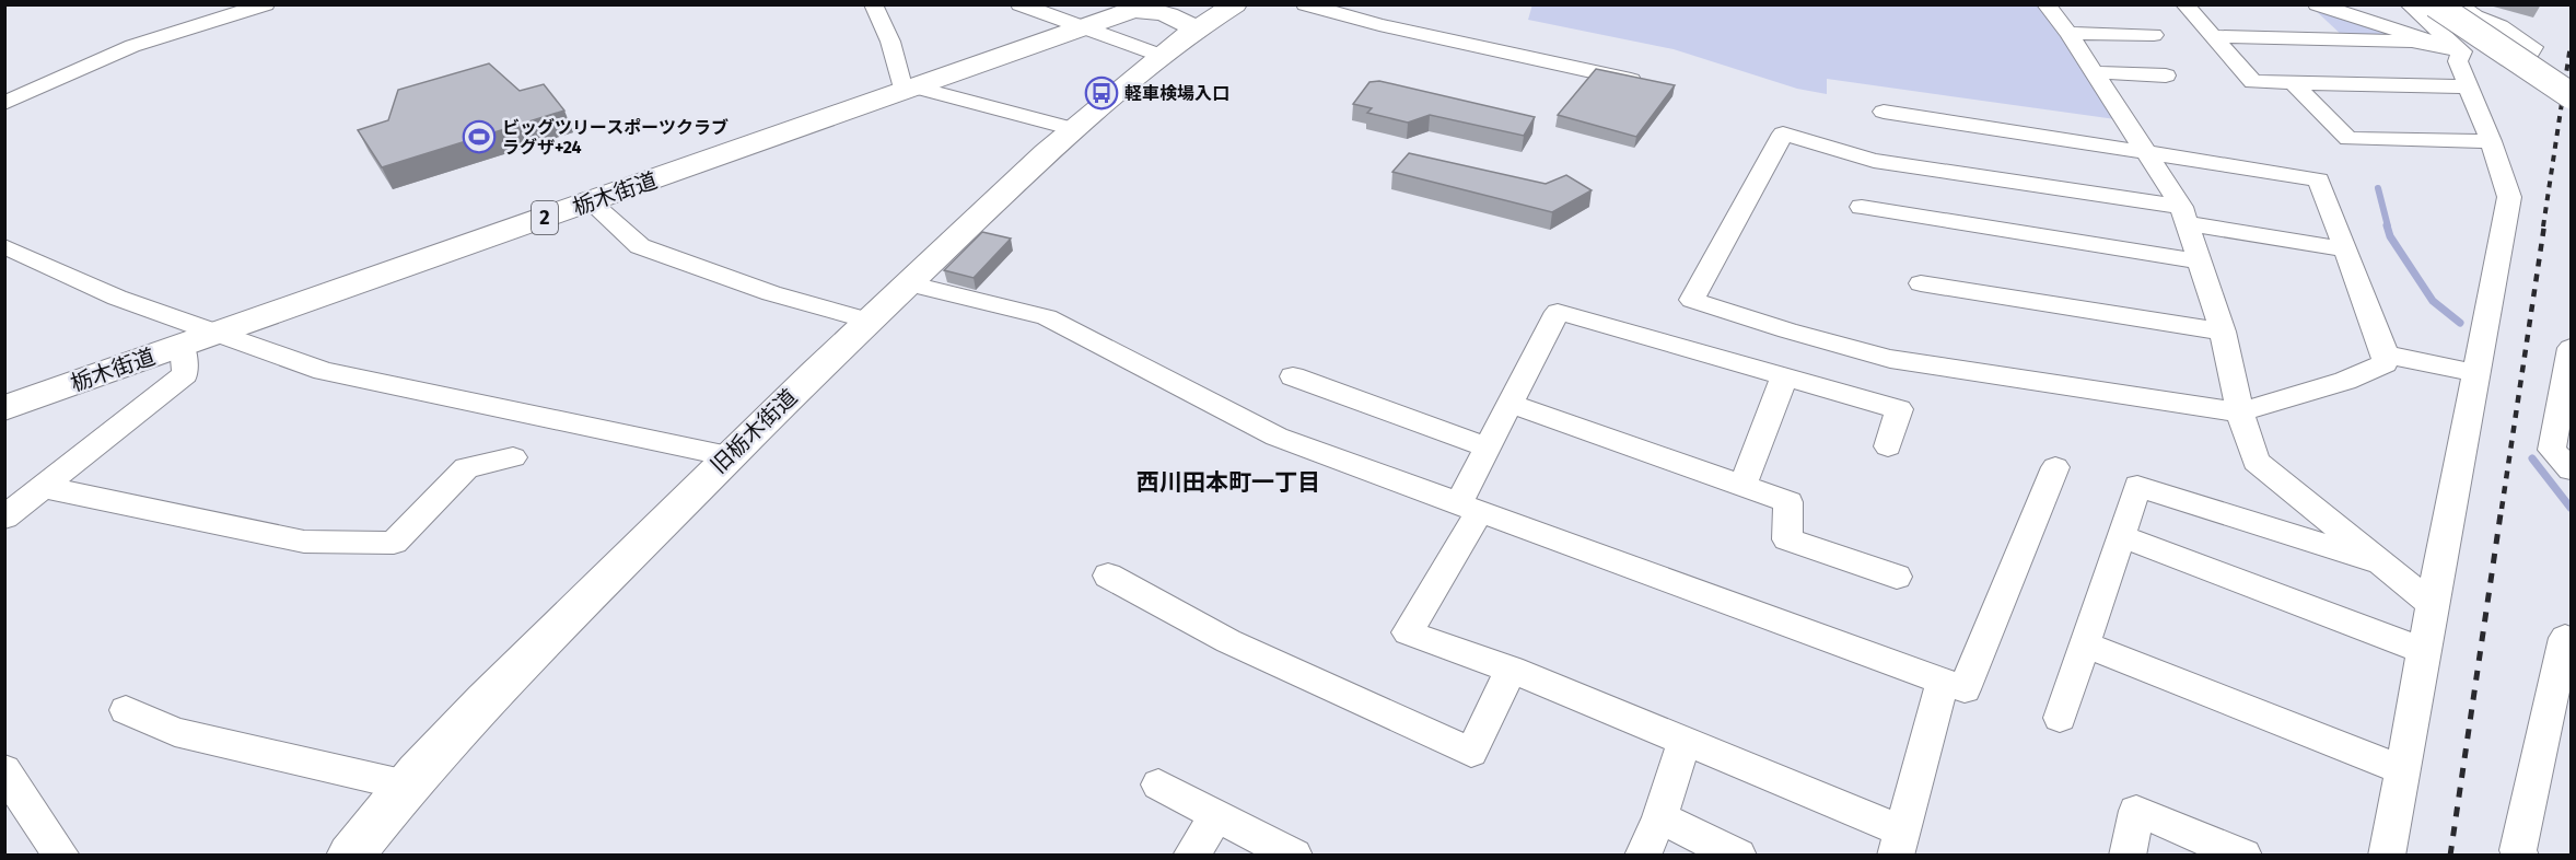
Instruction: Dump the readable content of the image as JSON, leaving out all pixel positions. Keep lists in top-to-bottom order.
{
  "streets": {
    "main road": ["栃木街道", "2", "旧栃木街道"]
  },
  "districts": ["西川田本町一丁目"],
  "places": {
    "bus stop": ["軽車検場入口"],
    "sports": ["ビッグツリースポーツクラブ ラグザ+24"]
  }
}
